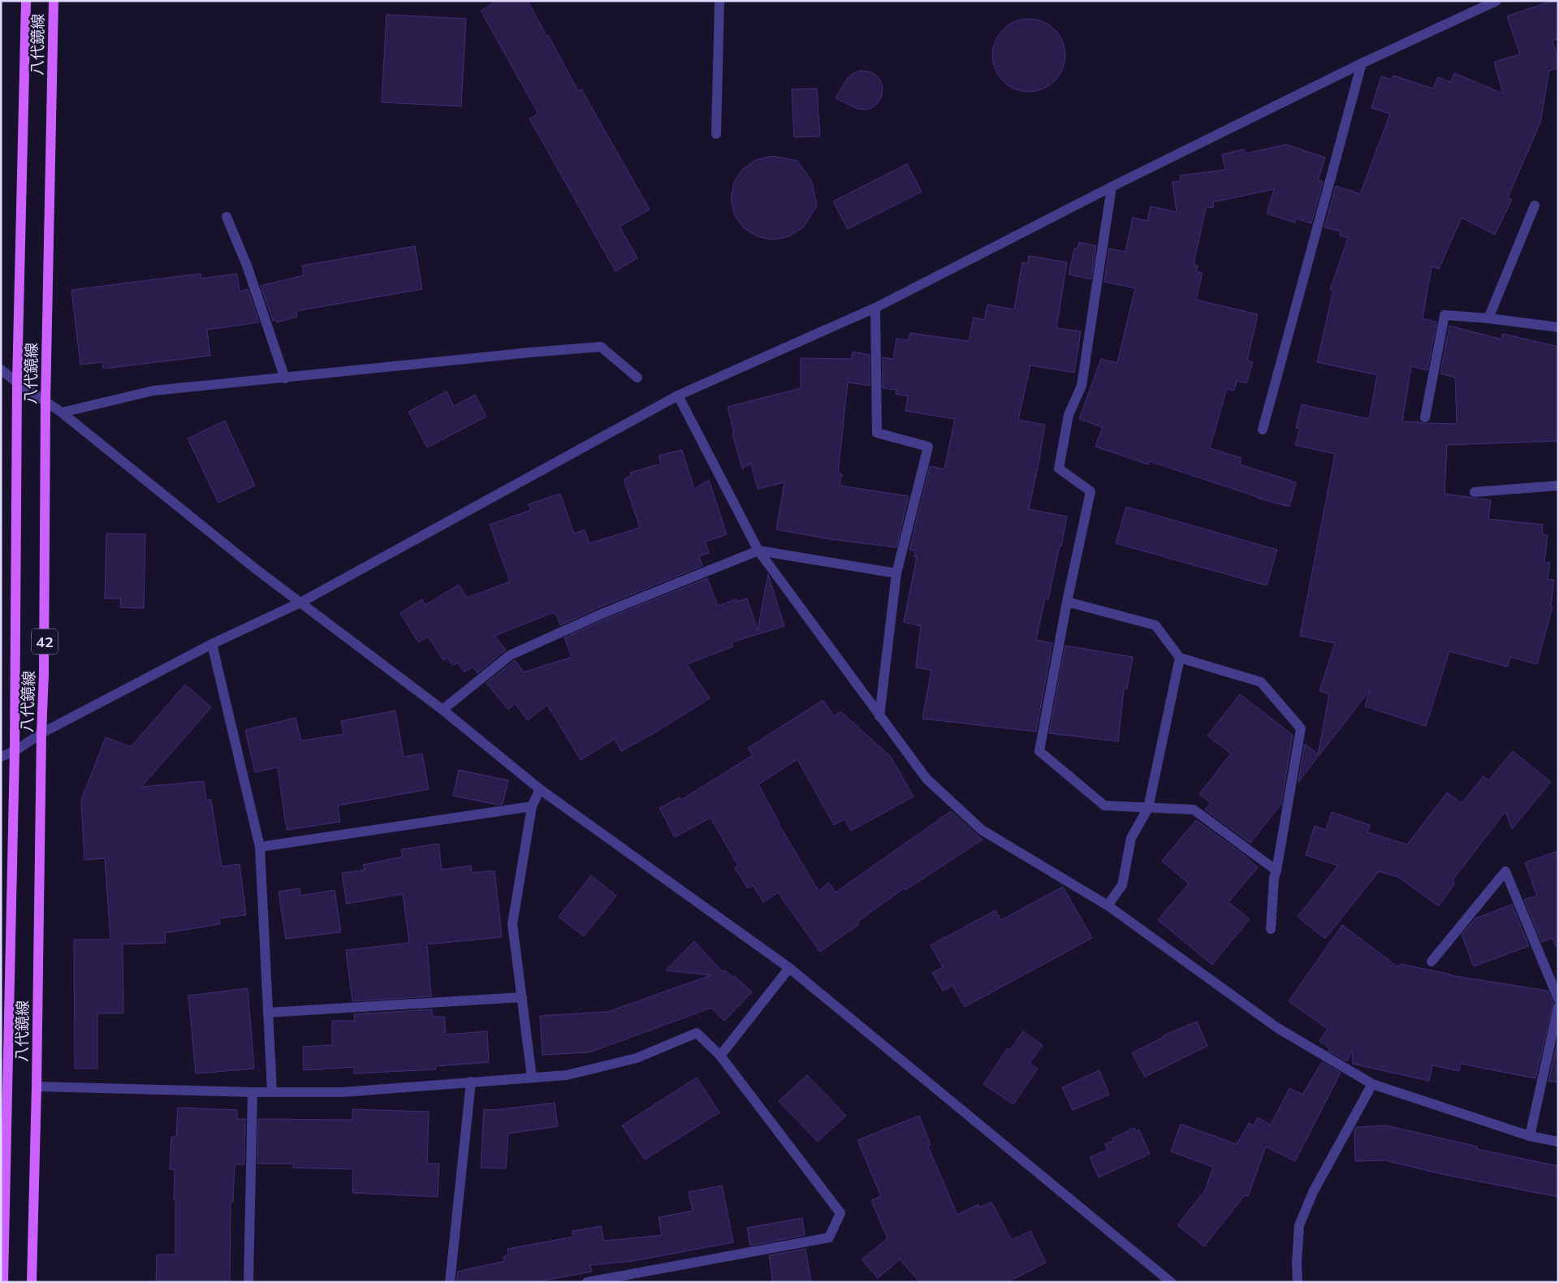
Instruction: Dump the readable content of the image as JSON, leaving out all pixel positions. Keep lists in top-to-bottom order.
{
  "streets": {
    "main road": ["八代鏡線", "42"]
  }
}
